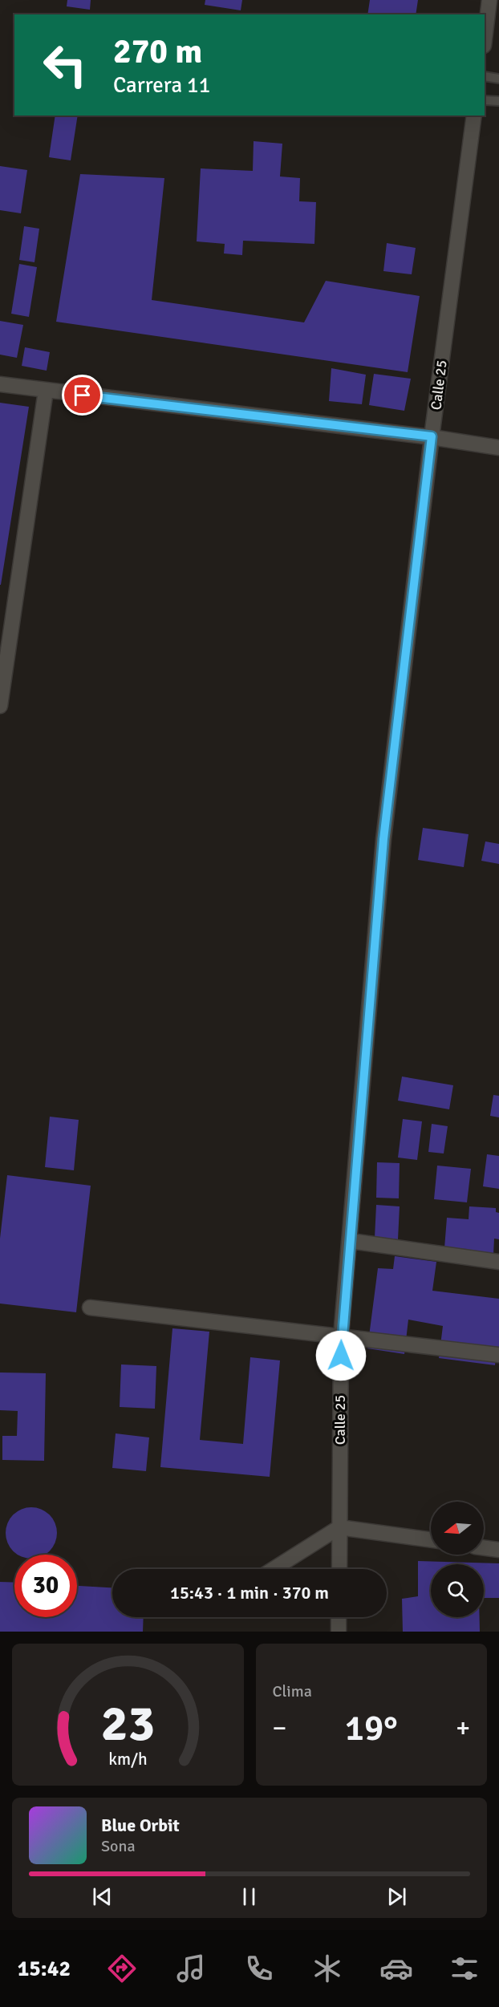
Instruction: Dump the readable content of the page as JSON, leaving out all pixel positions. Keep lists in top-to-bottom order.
{
  "streets": {
    "street": ["Calle 25"]
  },
  "north": "left",
  "page": {
    "turn": ["270 m", "Carrera 11"],
    "limit": "30",
    "trip": "15:43 · 1 min · 370 m",
    "tile": "Clima",
    "heat": ["−", "19°", "+"],
    "song": ["Blue Orbit", "Sona"],
    "tabs": "15:42",
    "gauge": ["23", "km/h"]
  }
}
